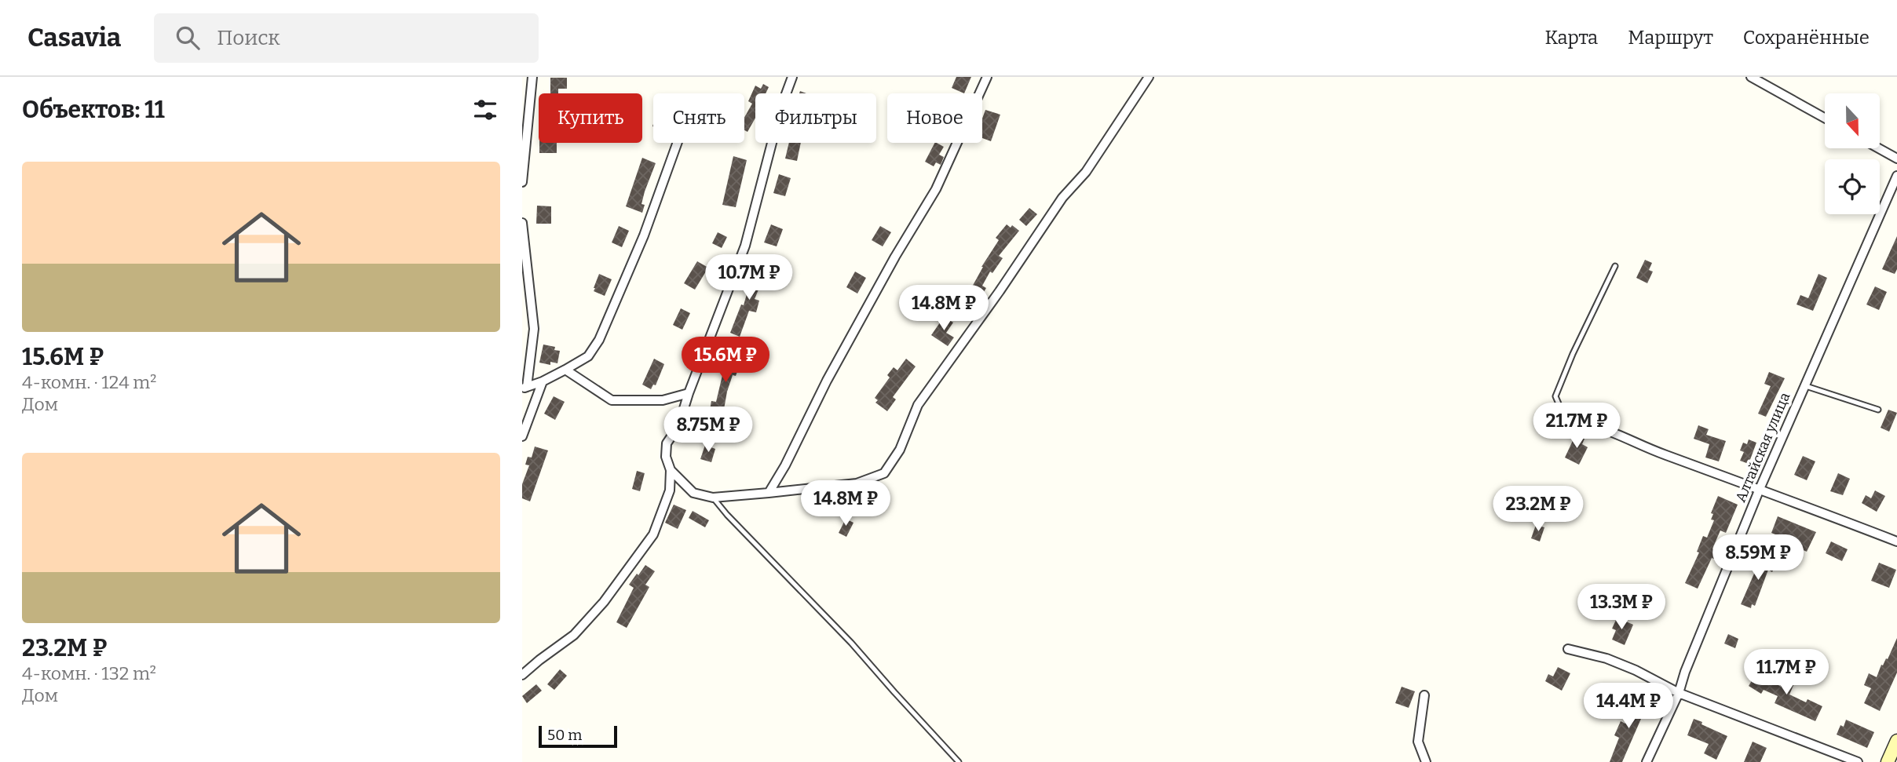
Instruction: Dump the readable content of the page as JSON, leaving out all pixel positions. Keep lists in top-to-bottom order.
{
  "streets": {
    "street": ["Алтайская улица"]
  },
  "scale_bar": "50 m",
  "north": "bottom",
  "page": {
    "header": "Casavia",
    "search": "Поиск",
    "nav": ["Карта", "Маршрут", "Сохранённые"],
    "heading": "Объектов: 11",
    "chip": [
      "Купить",
      "Снять",
      "Фильтры",
      "Новое"
    ],
    "list": [
      {
        "name": "15.6M ₽",
        "note": "4-комн. · 124 m² · Дом"
      },
      {
        "name": "23.2M ₽",
        "note": "4-комн. · 132 m² · Дом"
      }
    ],
    "price": [
      "10.7M ₽",
      "14.8M ₽",
      "15.6M ₽",
      "21.7M ₽",
      "8.75M ₽",
      "14.8M ₽",
      "23.2M ₽",
      "8.59M ₽",
      "13.3M ₽",
      "11.7M ₽",
      "14.4M ₽"
    ],
    "scale": "50 m"
  }
}
